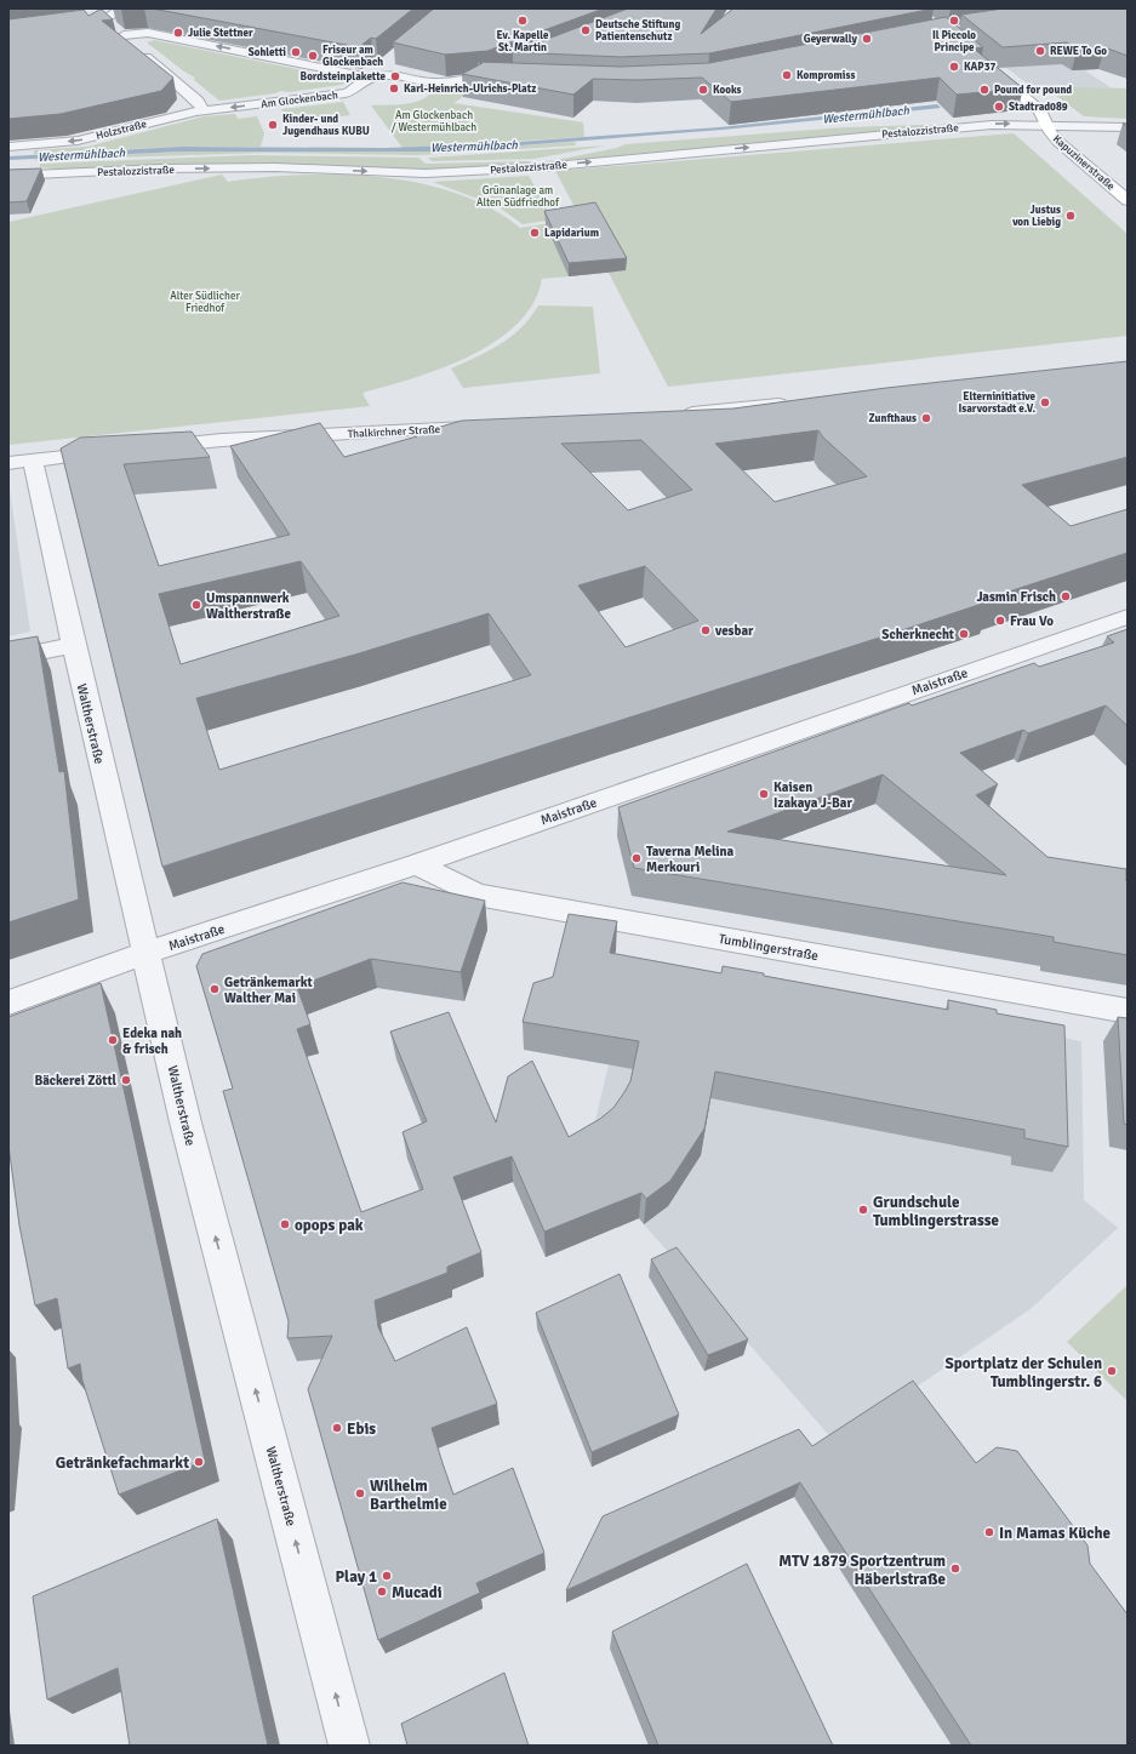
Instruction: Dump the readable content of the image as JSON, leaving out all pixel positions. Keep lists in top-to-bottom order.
{
  "streets": {
    "main road": ["Kapuzinerstraße"],
    "street": [
      "Am Glockenbach",
      "Holzstraße",
      "Pestalozzistraße",
      "Thalkirchner Straße",
      "Maistraße",
      "Waltherstraße",
      "Tumblingerstraße"
    ]
  },
  "crossings": [
    ["Am Glockenbach", "Holzstraße"],
    ["Pestalozzistraße", "Kapuzinerstraße"],
    ["Maistraße", "Waltherstraße"],
    ["Maistraße", "Tumblingerstraße"]
  ],
  "one_way": [
    "Am Glockenbach",
    "Holzstraße",
    "Pestalozzistraße",
    "Waltherstraße"
  ],
  "water": ["Westermühlbach"],
  "parks": ["Am Glockenbach / Westermühlbach", "Grünanlage am Alten Südfriedhof", "Alter Südlicher Friedhof"],
  "places": [
    "Ev. Kapelle St. Martin",
    "Il Piccolo Principe",
    "Deutsche Stiftung Patientenschutz",
    "Julie Stettner",
    "Geyerwally",
    "REWE To Go",
    "Sohletti",
    "Friseur am Glockenbach",
    "KAP37",
    "Kompromiss",
    "Bordsteinplakette",
    "Karl-Heinrich-Ulrichs-Platz",
    "Kooks",
    "Pound for pound",
    "Stadtrad089",
    "Kinder- und Jugendhaus KUBU",
    "Justus von Liebig",
    "Lapidarium",
    "Elterninitiative Isarvorstadt e.V.",
    "Zunfthaus",
    "Jasmin Frisch",
    "Umspannwerk Waltherstraße",
    "Frau Vo",
    "vesbar",
    "Scherknecht",
    "Kaisen Izakaya J-Bar",
    "Taverna Melina Merkouri",
    "Getränkemarkt Walther Mai",
    "Edeka nah & frisch",
    "Bäckerei Zöttl",
    "Grundschule Tumblingerstrasse",
    "opops pak",
    "Sportplatz der Schulen Tumblingerstr. 6",
    "Ebis",
    "Getränkefachmarkt",
    "Wilhelm Barthelmie",
    "In Mamas Küche",
    "MTV 1879 Sportzentrum Häberlstraße",
    "Play 1",
    "Mucadi"
  ]
}
